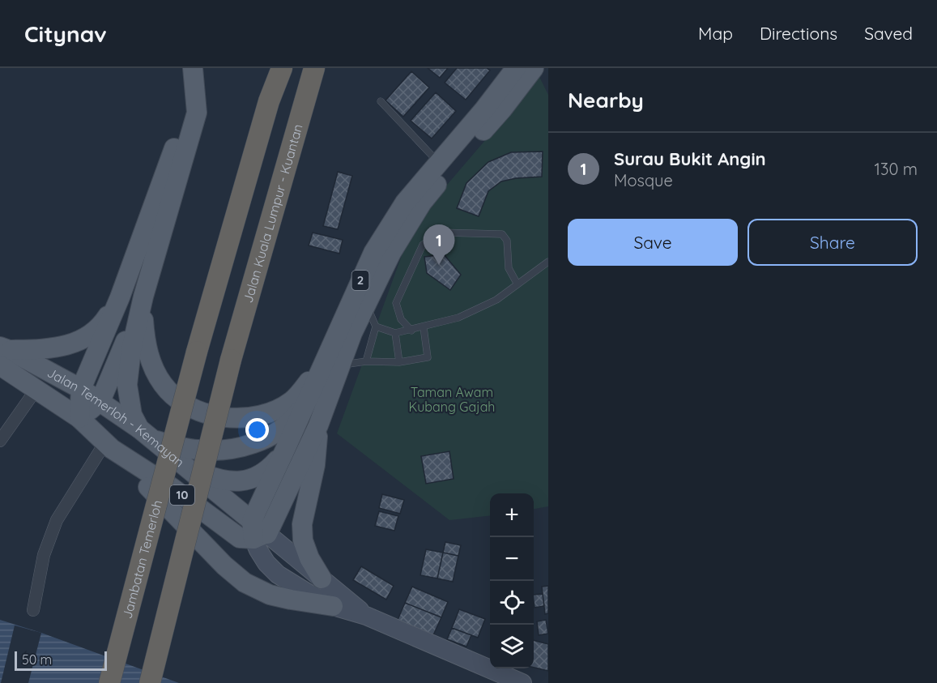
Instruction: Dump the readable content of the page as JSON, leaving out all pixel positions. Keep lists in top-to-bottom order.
{
  "streets": {
    "highway": ["Jalan Kuala Lumpur - Kuantan", "Jambatan Temerloh"],
    "main road": ["2", "Jalan Temerloh - Kemayan", "10"]
  },
  "crossings": [
    ["2", "Jalan Temerloh - Kemayan"]
  ],
  "parks": ["Taman Awam Kubang Gajah"],
  "scale_bar": "50 m",
  "page": {
    "header": "Citynav",
    "nav": ["Map", "Directions", "Saved"],
    "heading": "Nearby",
    "list": [
      {
        "mark": "1",
        "name": "Surau Bukit Angin",
        "note": "Mosque",
        "value": "130 m"
      }
    ],
    "buttons": ["Save", "Share"],
    "pins": "1",
    "map_buttons": ["+", "−"],
    "scale": "50 m"
  }
}
